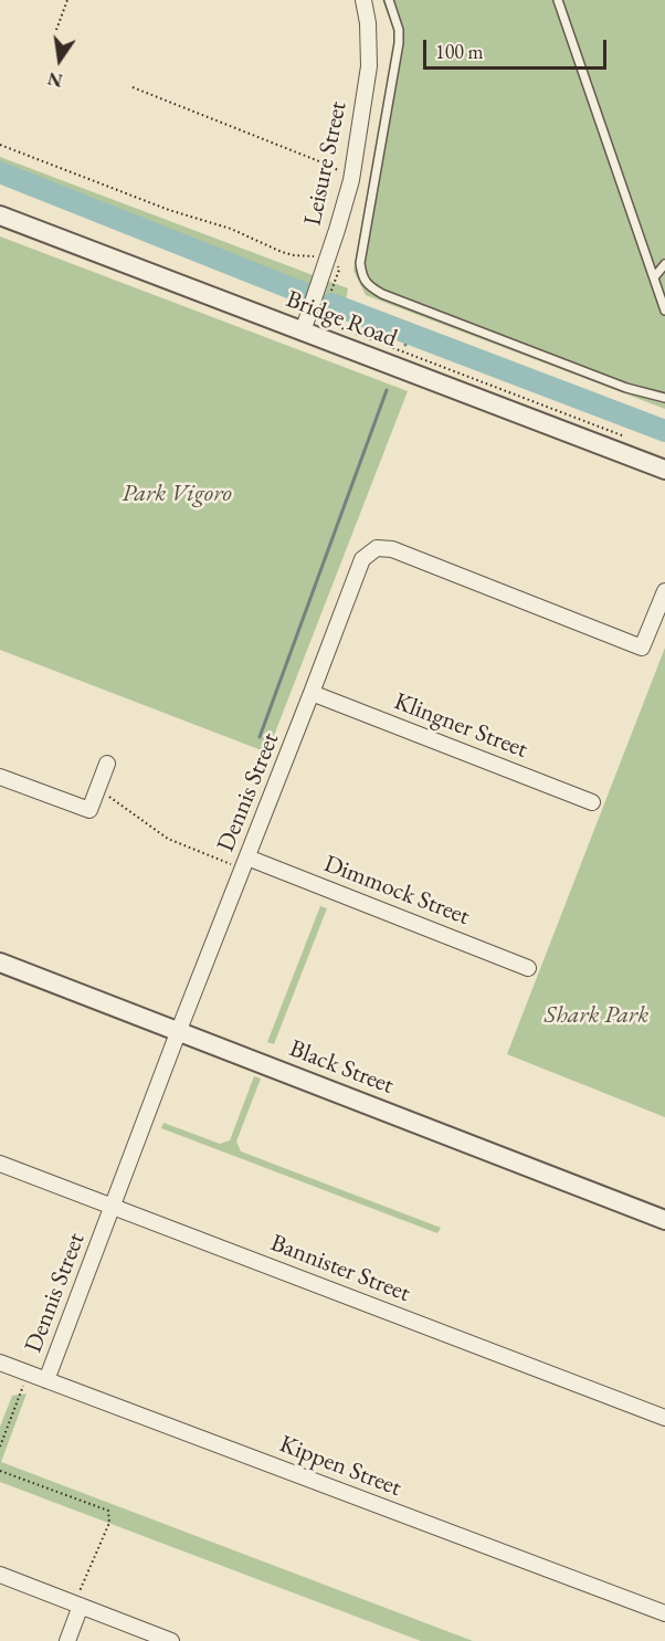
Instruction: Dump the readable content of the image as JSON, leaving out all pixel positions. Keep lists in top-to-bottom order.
{
  "streets": {
    "street": [
      "Leisure Street",
      "Bridge Road",
      "Klingner Street",
      "Dennis Street",
      "Dimmock Street",
      "Black Street",
      "Bannister Street",
      "Kippen Street"
    ]
  },
  "crossings": [
    ["Leisure Street", "Bridge Road"],
    ["Klingner Street", "Dennis Street"],
    ["Dennis Street", "Dimmock Street"],
    ["Dennis Street", "Black Street"],
    ["Dennis Street", "Bannister Street"],
    ["Dennis Street", "Kippen Street"]
  ],
  "parks": ["Park Vigoro", "Shark Park"],
  "scale_bar": "100 m",
  "north": "bottom"
}
